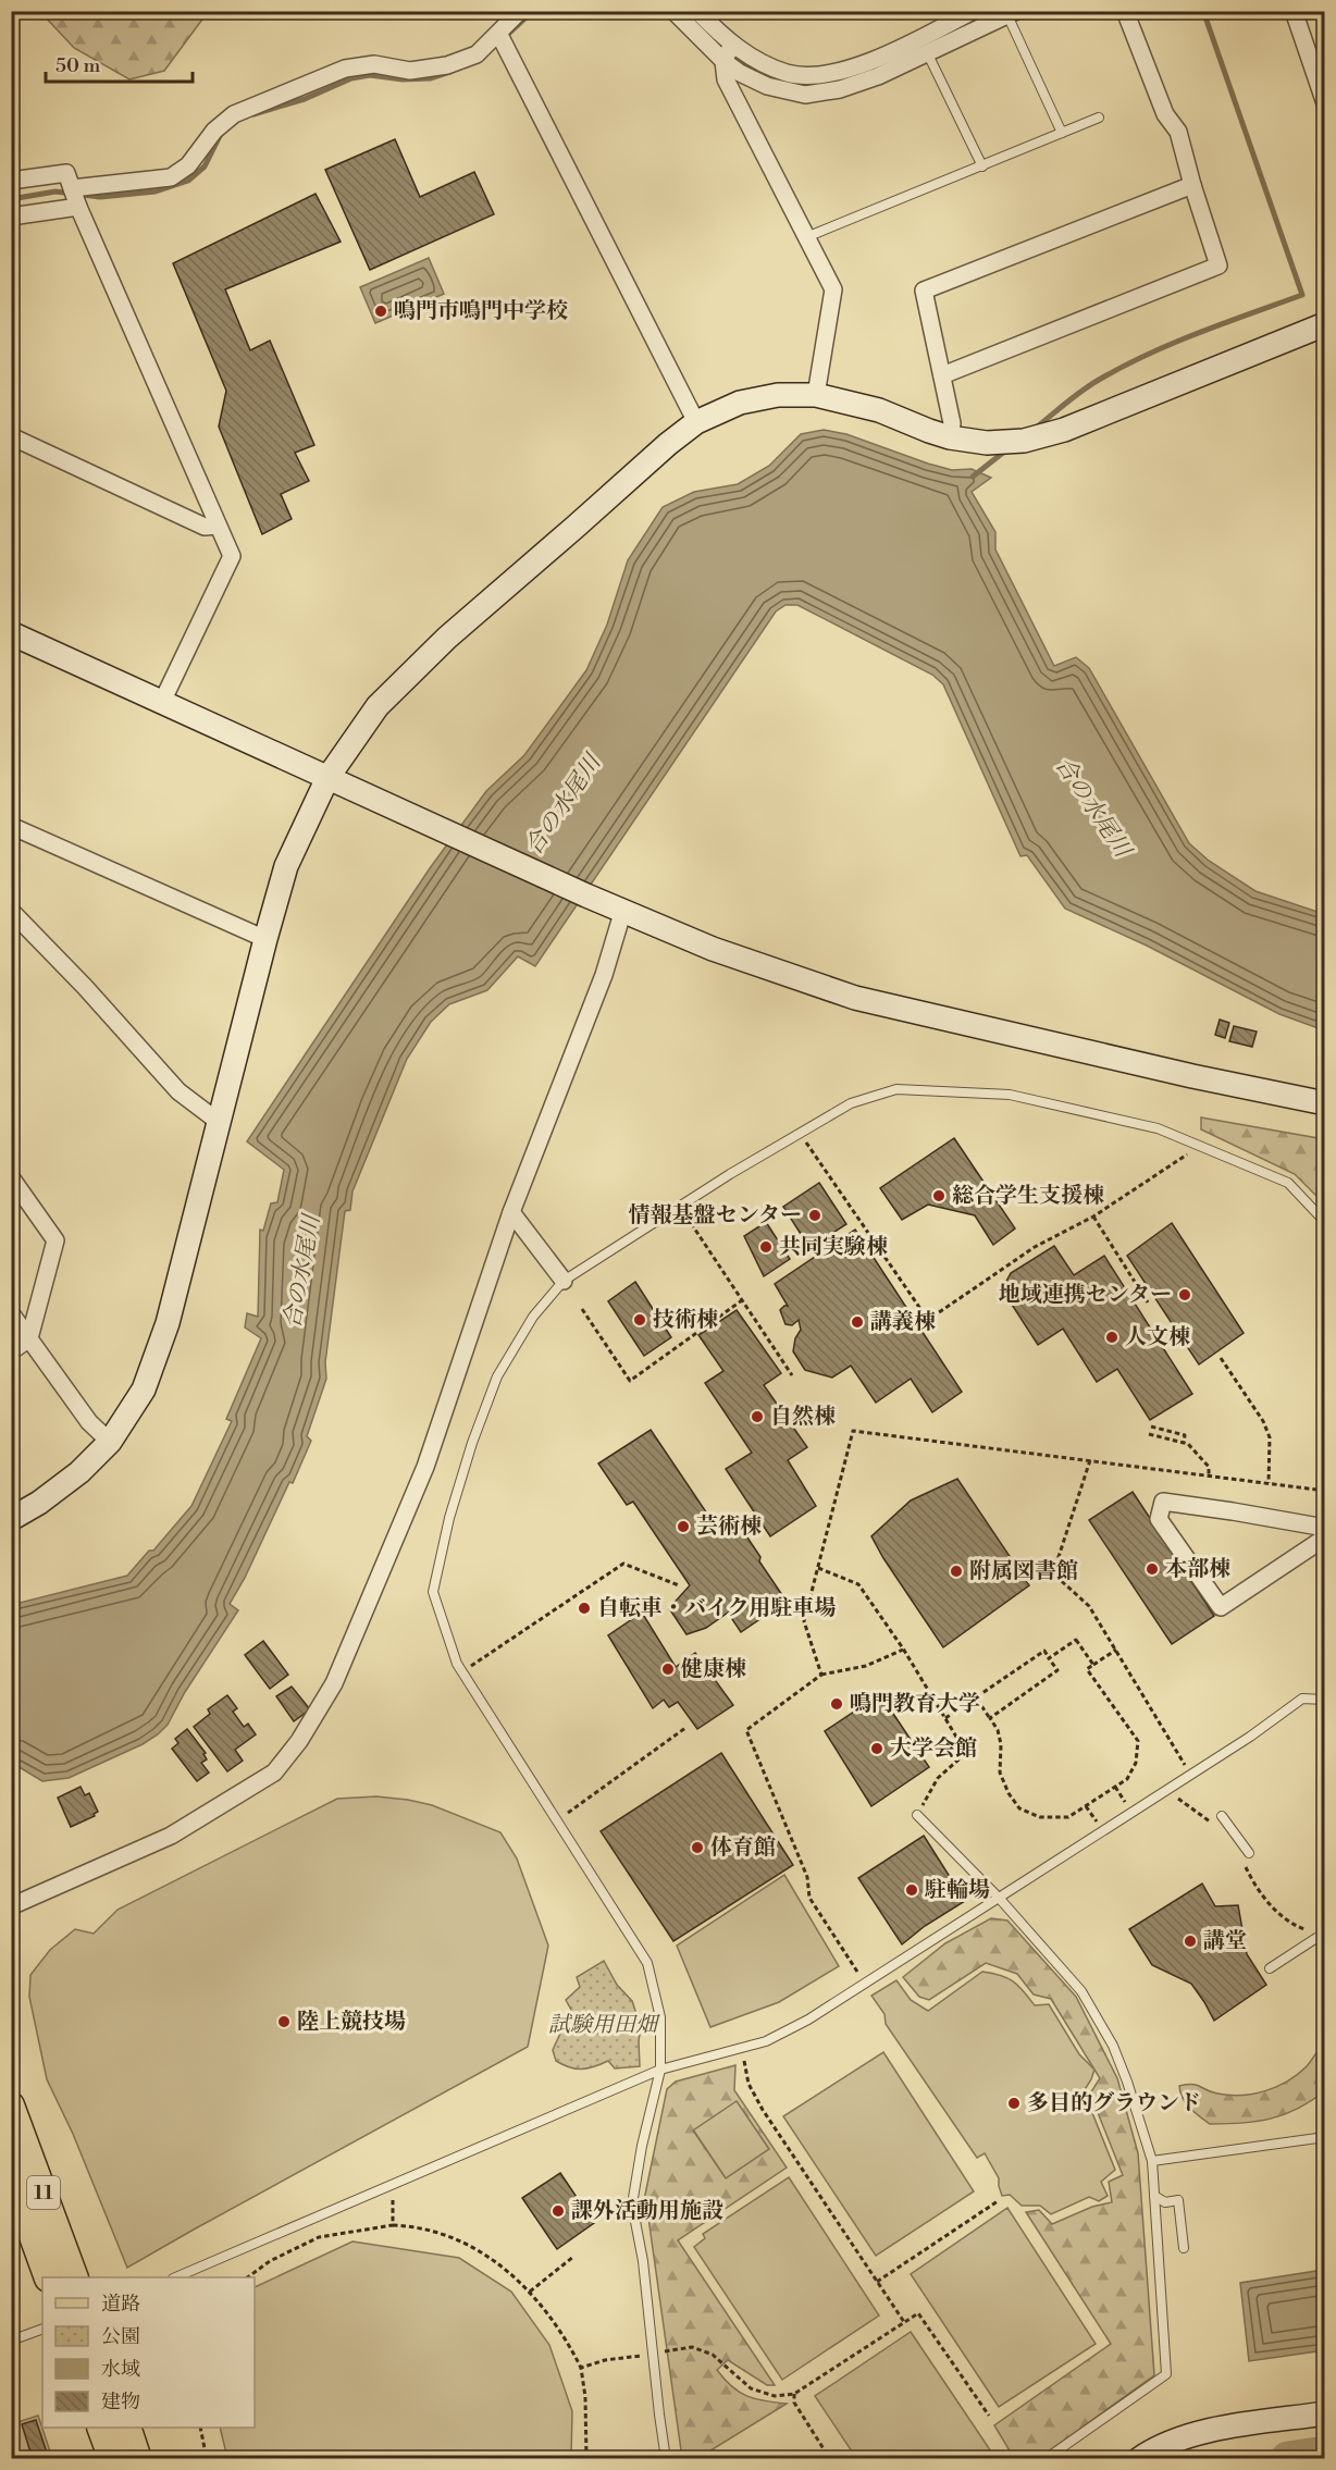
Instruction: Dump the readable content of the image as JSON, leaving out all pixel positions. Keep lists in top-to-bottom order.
{
  "streets": {
    "main road": ["11"]
  },
  "water": ["合の水尾川"],
  "parks": ["試験用田畑"],
  "places": [
    "鳴門市鳴門中学校",
    "総合学生支援棟",
    "情報基盤センター",
    "共同実験棟",
    "地域連携センター",
    "技術棟",
    "講義棟",
    "人文棟",
    "自然棟",
    "芸術棟",
    "本部棟",
    "附属図書館",
    "自転車・バイク用駐車場",
    "健康棟",
    "鳴門教育大学",
    "大学会館",
    "体育館",
    "駐輪場",
    "講堂",
    "陸上競技場",
    "多目的グラウンド",
    "課外活動用施設"
  ],
  "legend": [
    "道路",
    "公園",
    "水域",
    "建物"
  ],
  "scale_bar": "50 m"
}
